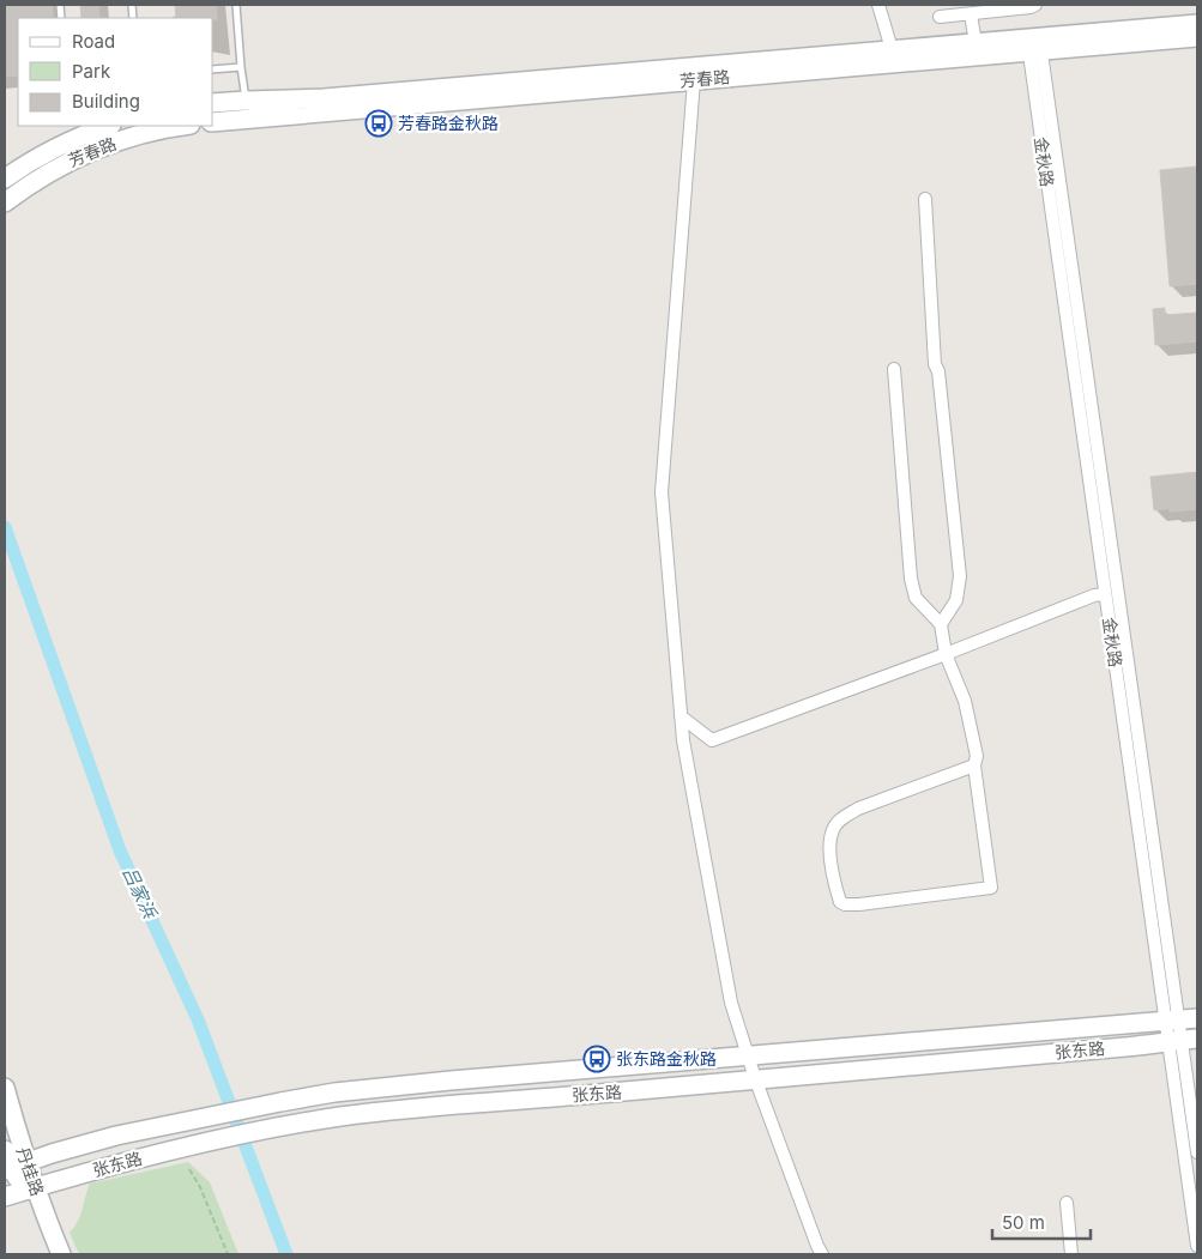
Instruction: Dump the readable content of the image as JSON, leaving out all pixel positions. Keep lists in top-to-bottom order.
{
  "streets": {
    "street": [
      "芳春路",
      "金秋路",
      "张东路",
      "丹桂路"
    ]
  },
  "crossings": [
    ["芳春路", "金秋路"],
    ["金秋路", "张东路"],
    ["张东路", "丹桂路"]
  ],
  "water": ["吕家浜"],
  "places": {
    "bus stop": ["芳春路金秋路", "张东路金秋路"]
  },
  "legend": ["Road", "Park", "Building"],
  "scale_bar": "50 m"
}
